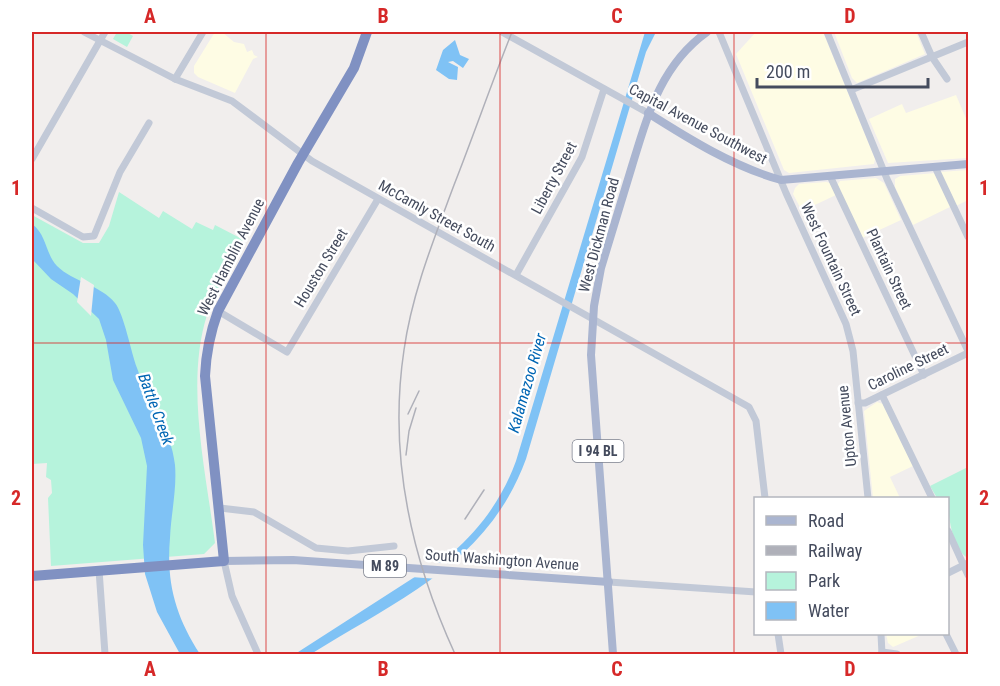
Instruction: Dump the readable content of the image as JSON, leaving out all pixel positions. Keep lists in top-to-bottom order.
{
  "streets": {
    "highway": ["West Hamblin Avenue", "South Washington Avenue", "M 89"],
    "main road": ["Capital Avenue Southwest", "West Dickman Road", "I 94 BL"],
    "street": [
      "Liberty Street",
      "McCamly Street South",
      "West Fountain Street",
      "Houston Street",
      "Plantain Street",
      "Caroline Street",
      "Upton Avenue"
    ]
  },
  "crossings": [
    ["Capital Avenue Southwest", "Liberty Street"],
    ["Capital Avenue Southwest", "West Dickman Road"],
    ["Capital Avenue Southwest", "West Fountain Street"],
    ["Capital Avenue Southwest", "Plantain Street"],
    ["Capital Avenue Southwest", "I 94 BL"],
    ["Liberty Street", "McCamly Street South"],
    ["McCamly Street South", "West Dickman Road"],
    ["McCamly Street South", "West Hamblin Avenue"],
    ["McCamly Street South", "Houston Street"],
    ["West Dickman Road", "I 94 BL"],
    ["West Dickman Road", "South Washington Avenue"],
    ["West Hamblin Avenue", "Houston Street"],
    ["West Hamblin Avenue", "South Washington Avenue"],
    ["West Fountain Street", "Upton Avenue"],
    ["Plantain Street", "Caroline Street"],
    ["Caroline Street", "Upton Avenue"]
  ],
  "water": ["Kalamazoo River", "Battle Creek"],
  "legend": [
    "Road",
    "Railway",
    "Park",
    "Water"
  ],
  "scale_bar": "200 m",
  "grid": {
    "columns": [
      "A",
      "B",
      "C",
      "D"
    ],
    "rows": ["1", "2"]
  }
}
